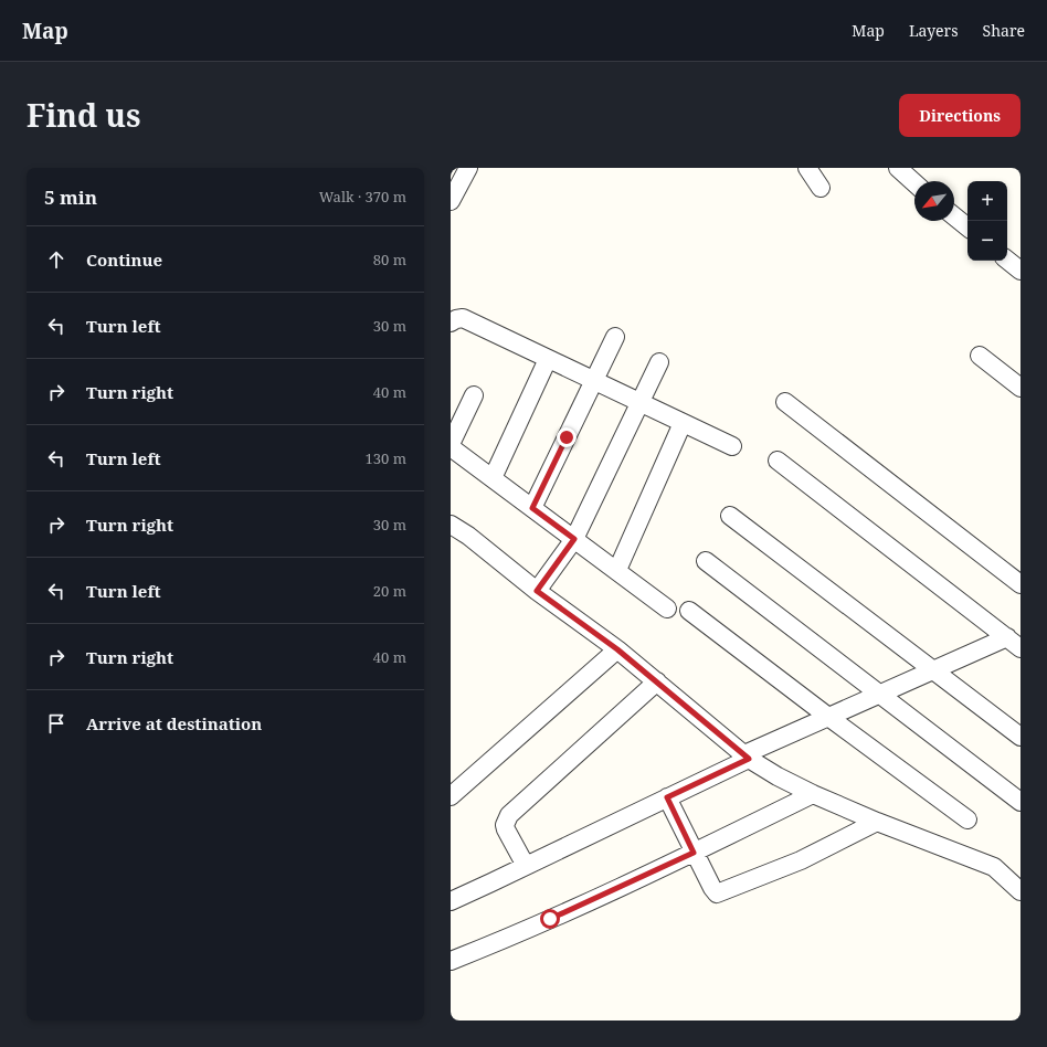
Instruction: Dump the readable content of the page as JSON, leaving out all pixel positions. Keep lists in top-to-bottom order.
{
  "north": "bottom left",
  "page": {
    "header": "Map",
    "nav": ["Map", "Layers", "Share"],
    "title": "Find us",
    "buttons": "Directions",
    "heading": ["5 min", "Walk · 370 m"],
    "map_buttons": ["+", "−"],
    "list": [
      ["Continue", "80 m"],
      ["Turn left", "30 m"],
      ["Turn right", "40 m"],
      ["Turn left", "130 m"],
      ["Turn right", "30 m"],
      ["Turn left", "20 m"],
      ["Turn right", "40 m"],
      "Arrive at destination"
    ]
  }
}
